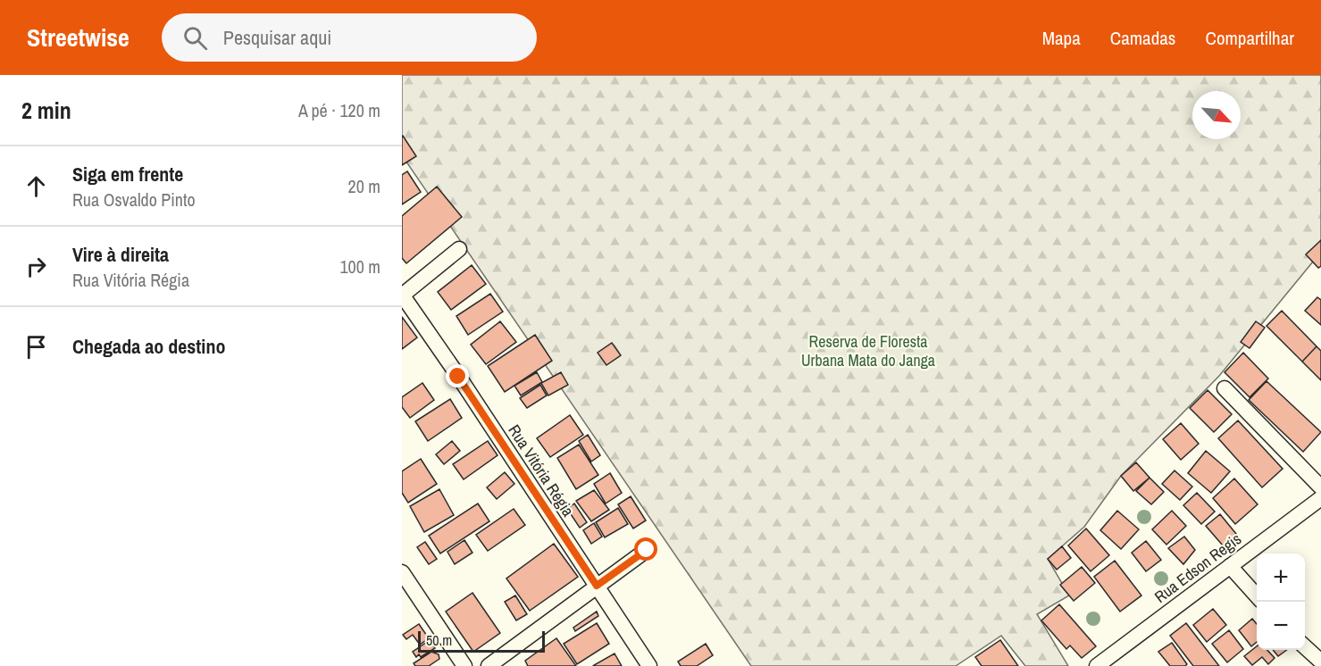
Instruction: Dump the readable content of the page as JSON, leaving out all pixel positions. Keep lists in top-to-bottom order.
{
  "streets": {
    "street": ["Rua Vitória Régia", "Rua Edson Regis"]
  },
  "parks": ["Reserva de Floresta Urbana Mata do Janga"],
  "scale_bar": "50 m",
  "north": "bottom right",
  "page": {
    "header": "Streetwise",
    "search": "Pesquisar aqui",
    "nav": ["Mapa", "Camadas", "Compartilhar"],
    "heading": ["2 min", "A pé · 120 m"],
    "list": [
      ["Siga em frente", "Rua Osvaldo Pinto", "20 m"],
      ["Vire à direita", "Rua Vitória Régia", "100 m"],
      "Chegada ao destino"
    ],
    "map_buttons": ["+", "−"],
    "scale": "50 m"
  }
}
